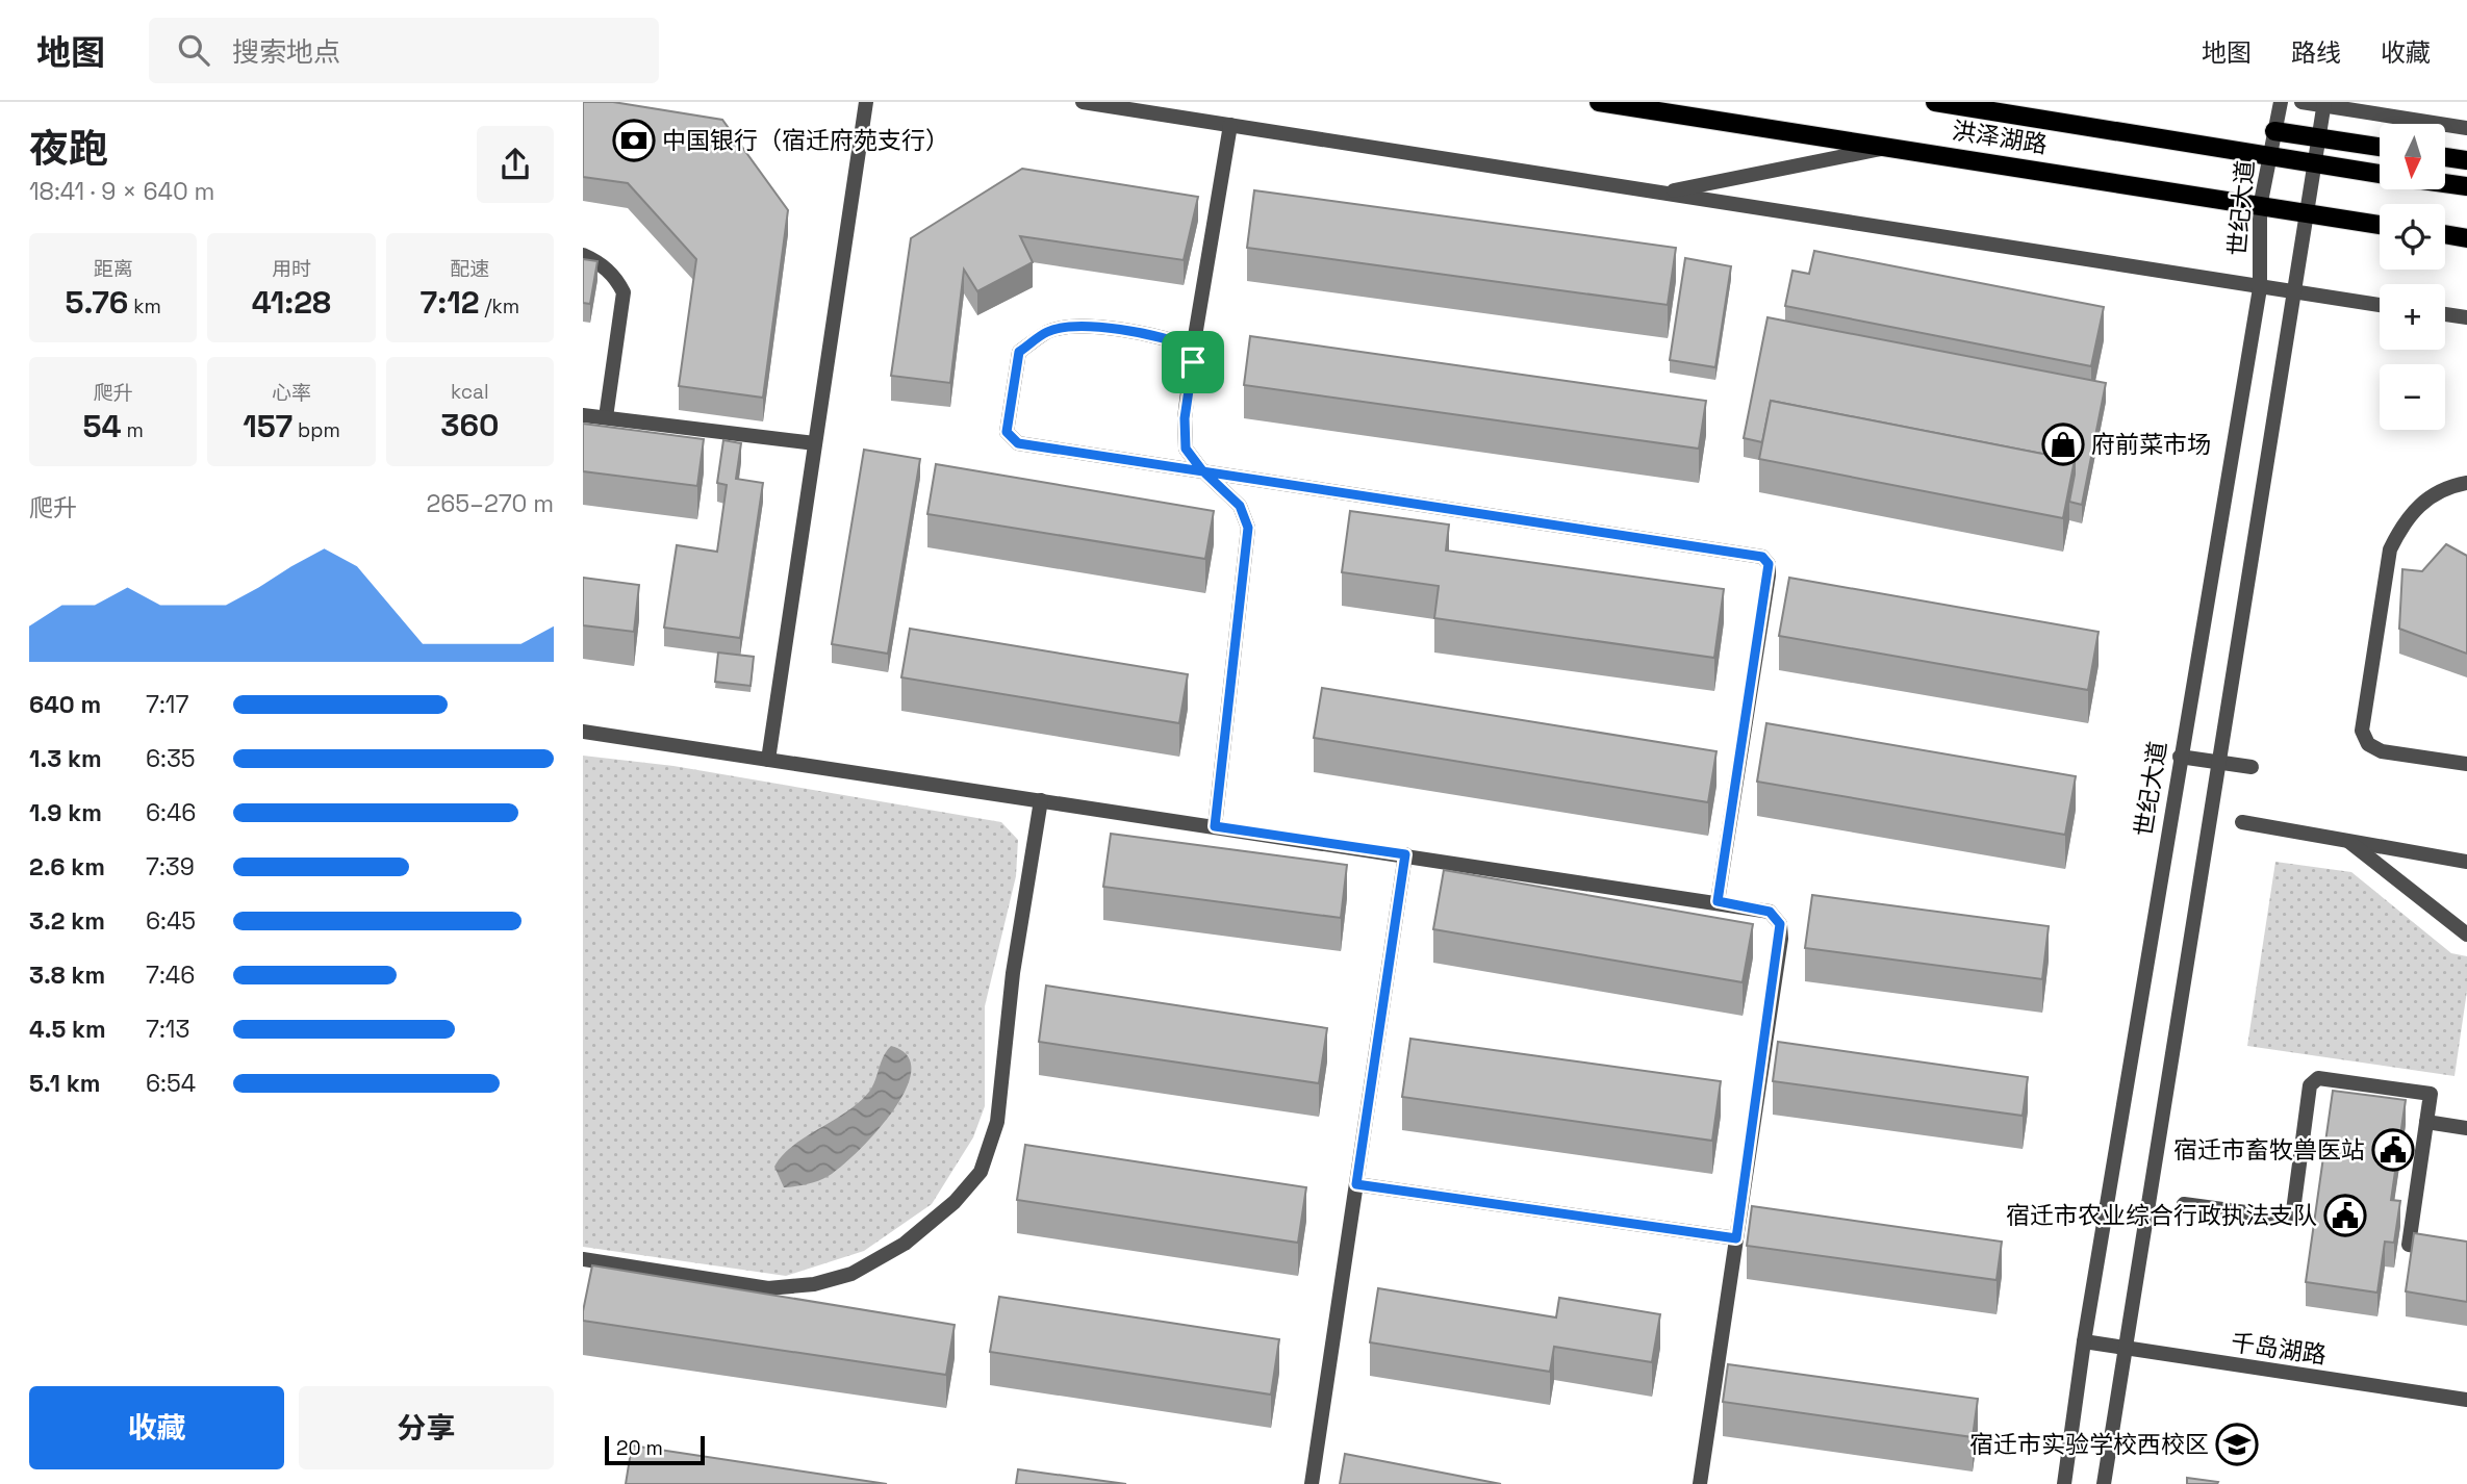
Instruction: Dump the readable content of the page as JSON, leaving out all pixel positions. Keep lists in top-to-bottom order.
{
  "streets": {
    "main road": ["洪泽湖路"],
    "street": ["世纪大道", "千岛湖路"]
  },
  "crossings": [
    ["洪泽湖路", "世纪大道"],
    ["世纪大道", "千岛湖路"]
  ],
  "places": {
    "bank": ["中国银行（宿迁府苑支行）"],
    "shop": ["府前菜市场"],
    "public building": ["宿迁市畜牧兽医站", "宿迁市农业综合行政执法支队"],
    "school or university": ["宿迁市实验学校西校区"]
  },
  "scale_bar": "20 m",
  "north": "bottom",
  "page": {
    "header": "地图",
    "search": "搜索地点",
    "nav": ["地图", "路线", "收藏"],
    "heading": ["夜跑", "18:41 · 9 × 640 m"],
    "map_buttons": ["+", "−"],
    "stats": [
      ["距离", "5.76 km"],
      ["用时", "41:28"],
      ["配速", "7:12 /km"],
      ["爬升", "54 m"],
      ["心率", "157 bpm"],
      ["kcal", "360"]
    ],
    "chart": ["爬升", "265–270 m"],
    "list": [
      {
        "name": "640 m",
        "note": "7:17"
      },
      {
        "name": "1.3 km",
        "note": "6:35"
      },
      {
        "name": "1.9 km",
        "note": "6:46"
      },
      {
        "name": "2.6 km",
        "note": "7:39"
      },
      {
        "name": "3.2 km",
        "note": "6:45"
      },
      {
        "name": "3.8 km",
        "note": "7:46"
      },
      {
        "name": "4.5 km",
        "note": "7:13"
      },
      {
        "name": "5.1 km",
        "note": "6:54"
      }
    ],
    "buttons": ["收藏", "分享"],
    "scale": "20 m"
  }
}
